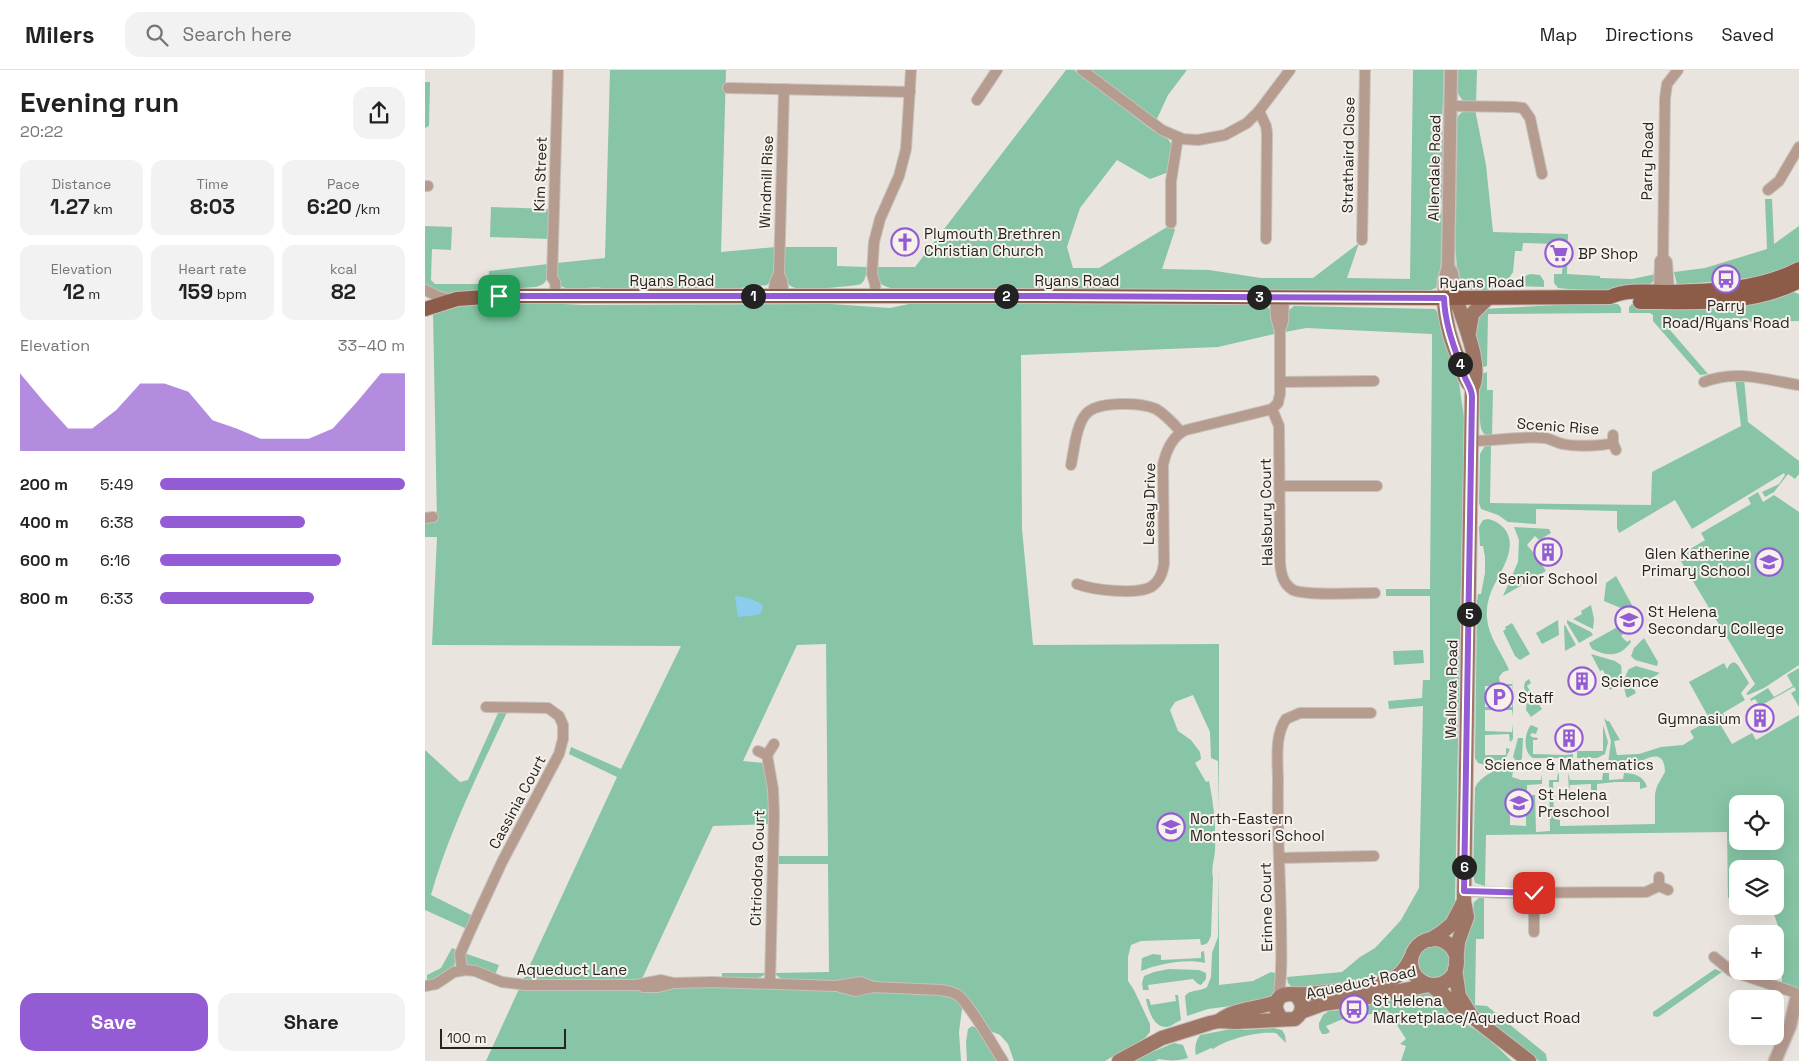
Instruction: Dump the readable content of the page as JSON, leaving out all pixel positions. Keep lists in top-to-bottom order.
{
  "streets": {
    "main road": ["Ryans Road", "Wallowa Road", "Aqueduct Road"],
    "street": [
      "Strathaird Close",
      "Parry Road",
      "Allendale Road",
      "Kim Street",
      "Windmill Rise",
      "Scenic Rise",
      "Lesay Drive",
      "Halsbury Court",
      "Cassinia Court",
      "Citriodora Court",
      "Erinne Court",
      "Aqueduct Lane"
    ]
  },
  "crossings": [
    ["Parry Road", "Ryans Road"],
    ["Allendale Road", "Ryans Road"],
    ["Allendale Road", "Wallowa Road"],
    ["Kim Street", "Ryans Road"],
    ["Windmill Rise", "Ryans Road"],
    ["Ryans Road", "Wallowa Road"],
    ["Scenic Rise", "Wallowa Road"],
    ["Wallowa Road", "Aqueduct Road"],
    ["Cassinia Court", "Aqueduct Lane"],
    ["Citriodora Court", "Aqueduct Lane"],
    ["Erinne Court", "Aqueduct Road"]
  ],
  "places": {
    "church": ["Plymouth Brethren Christian Church"],
    "supermarket": ["BP Shop"],
    "bus stop": ["Parry Road/Ryans Road", "St Helena Marketplace/Aqueduct Road"],
    "building": [
      "Senior School",
      "Science",
      "Gymnasium",
      "Science & Mathematics"
    ],
    "school or university": [
      "Glen Katherine Primary School",
      "St Helena Secondary College",
      "St Helena Preschool",
      "North-Eastern Montessori School"
    ],
    "parking": ["Staff"]
  },
  "scale_bar": "100 m",
  "page": {
    "header": "Milers",
    "search": "Search here",
    "nav": ["Map", "Directions", "Saved"],
    "heading": ["Evening run", "20:22"],
    "stats": [
      ["Distance", "1.27 km"],
      ["Time", "8:03"],
      ["Pace", "6:20 /km"],
      ["Elevation", "12 m"],
      ["Heart rate", "159 bpm"],
      ["kcal", "82"]
    ],
    "pins": [
      "1",
      "2",
      "3",
      "4",
      "5",
      "6"
    ],
    "chart": ["Elevation", "33–40 m"],
    "list": [
      {
        "name": "200 m",
        "note": "5:49"
      },
      {
        "name": "400 m",
        "note": "6:38"
      },
      {
        "name": "600 m",
        "note": "6:16"
      },
      {
        "name": "800 m",
        "note": "6:33"
      }
    ],
    "map_buttons": ["+", "−"],
    "buttons": ["Save", "Share"],
    "scale": "100 m"
  }
}
